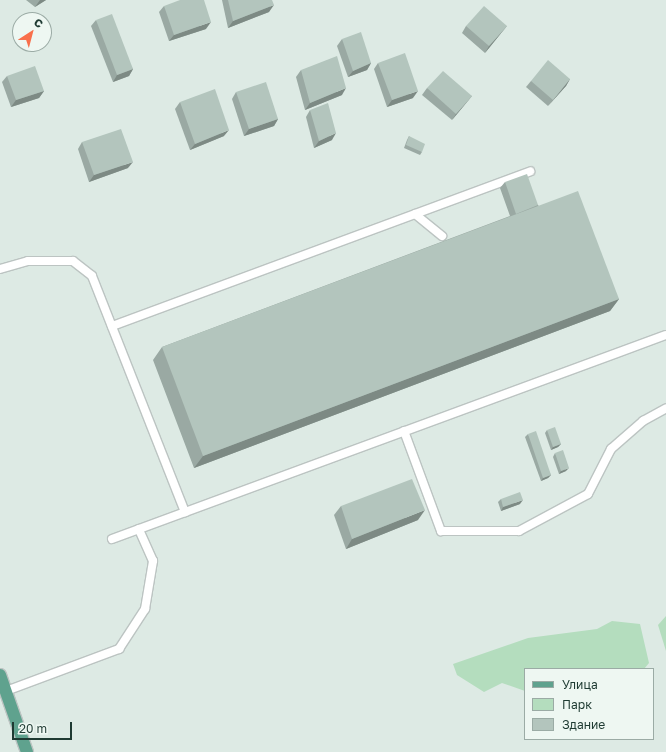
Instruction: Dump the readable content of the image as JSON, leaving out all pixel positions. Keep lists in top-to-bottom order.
{
  "legend": ["Улица", "Парк", "Здание"],
  "scale_bar": "20 m",
  "north": "top right"
}
